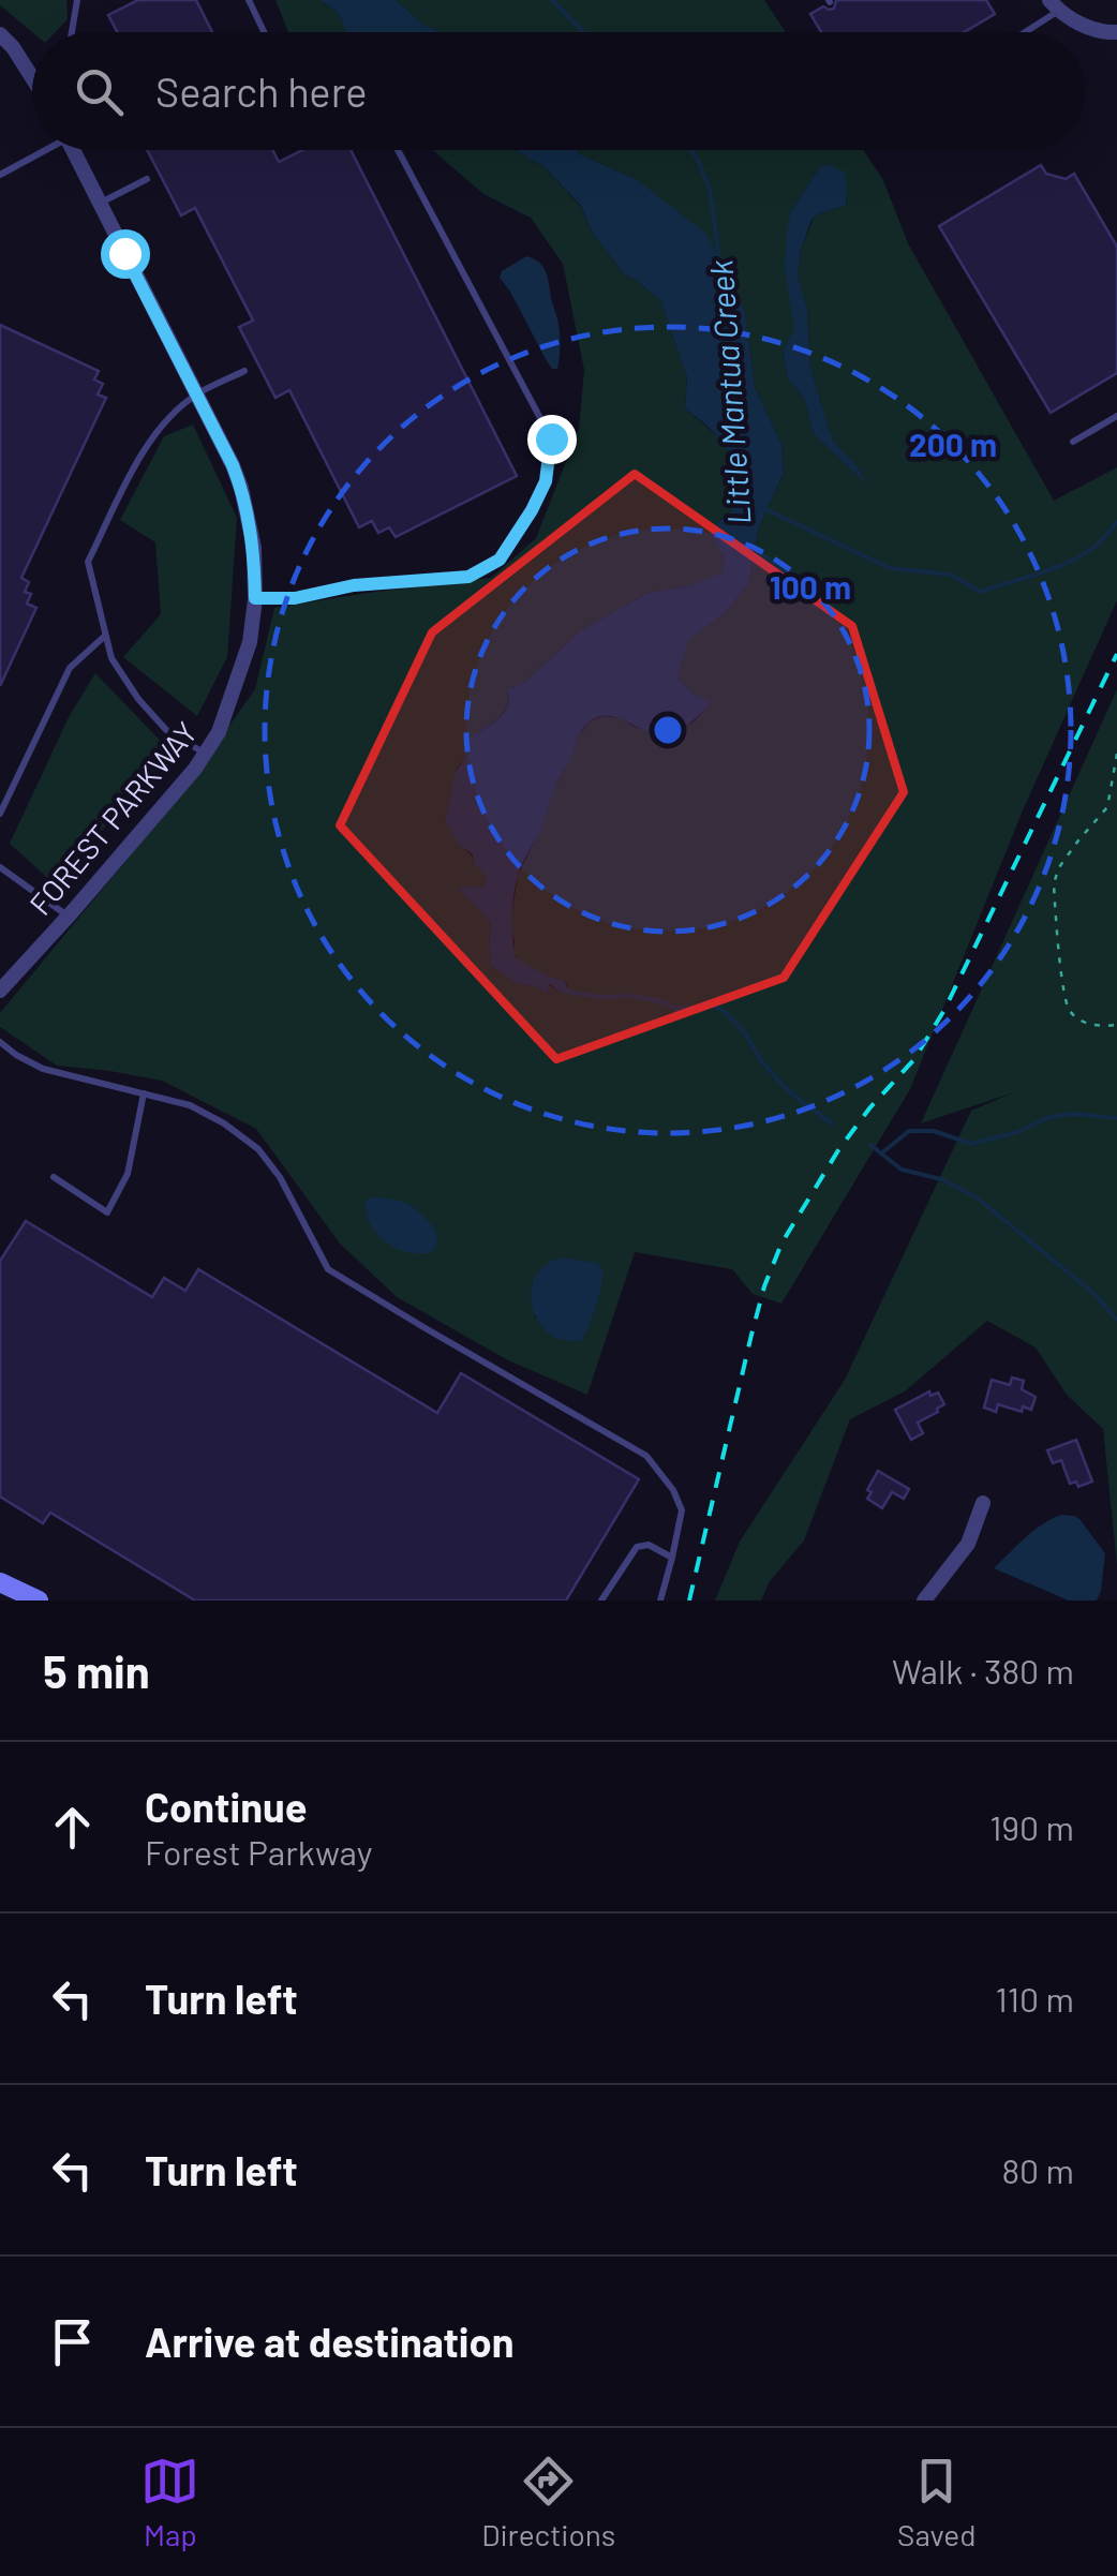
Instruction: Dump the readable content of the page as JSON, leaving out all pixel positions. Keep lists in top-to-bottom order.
{
  "streets": {
    "street": ["FOREST PARKWAY"]
  },
  "water": ["Little Mantua Creek"],
  "page": {
    "search": "Search here",
    "heading": ["5 min", "Walk · 380 m"],
    "list": [
      ["Continue", "Forest Parkway", "190 m"],
      ["Turn left", "110 m"],
      ["Turn left", "80 m"],
      "Arrive at destination"
    ],
    "nav": ["Map", "Directions", "Saved"]
  },
  "rings": ["200 m", "100 m"]
}
